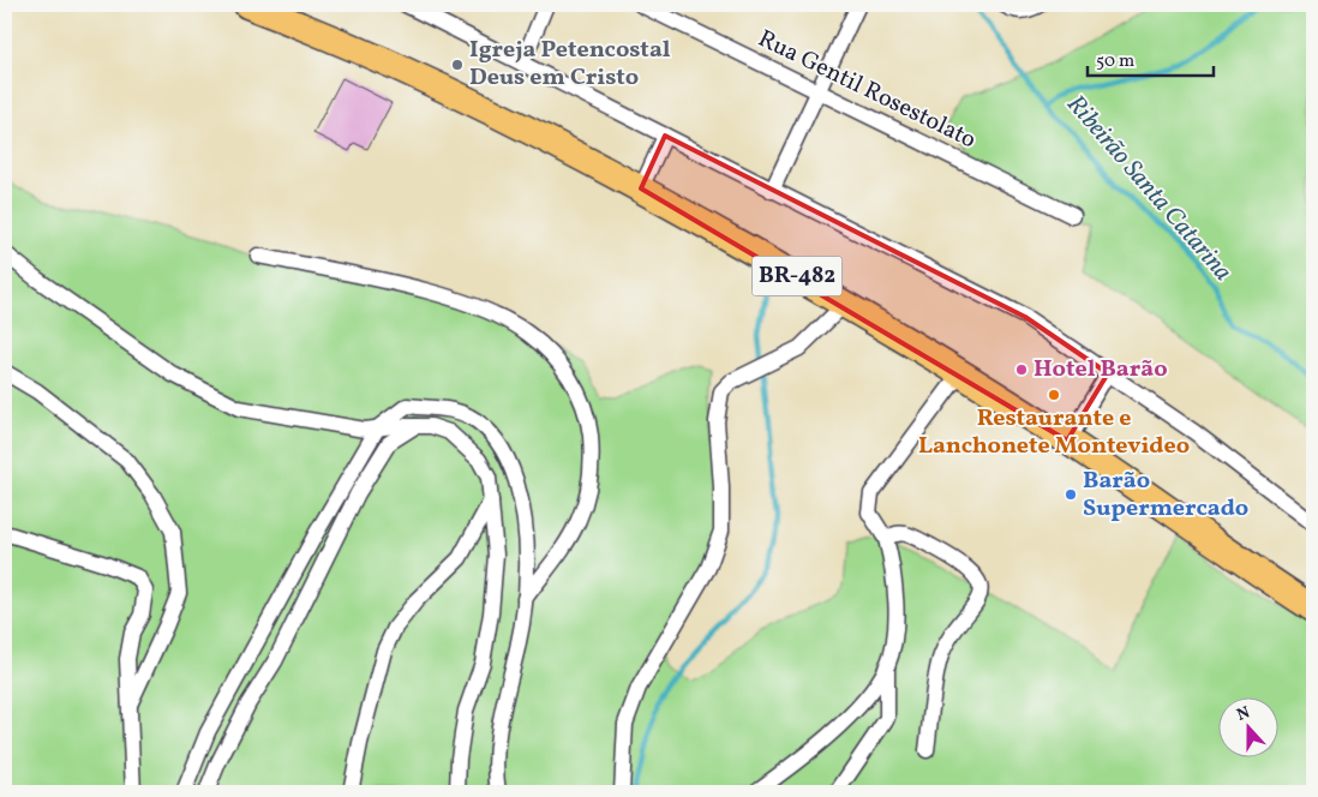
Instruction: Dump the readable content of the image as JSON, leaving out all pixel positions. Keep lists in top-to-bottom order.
{
  "streets": {
    "highway": ["BR-482"],
    "street": ["Rua Gentil Rosestolato"]
  },
  "water": ["Ribeirão Santa Catarina"],
  "places": [
    "Igreja Petencostal Deus em Cristo",
    "Hotel Barão",
    "Restaurante e Lanchonete Montevideo",
    "Barão Supermercado"
  ],
  "scale_bar": "50 m",
  "north": "top"
}
